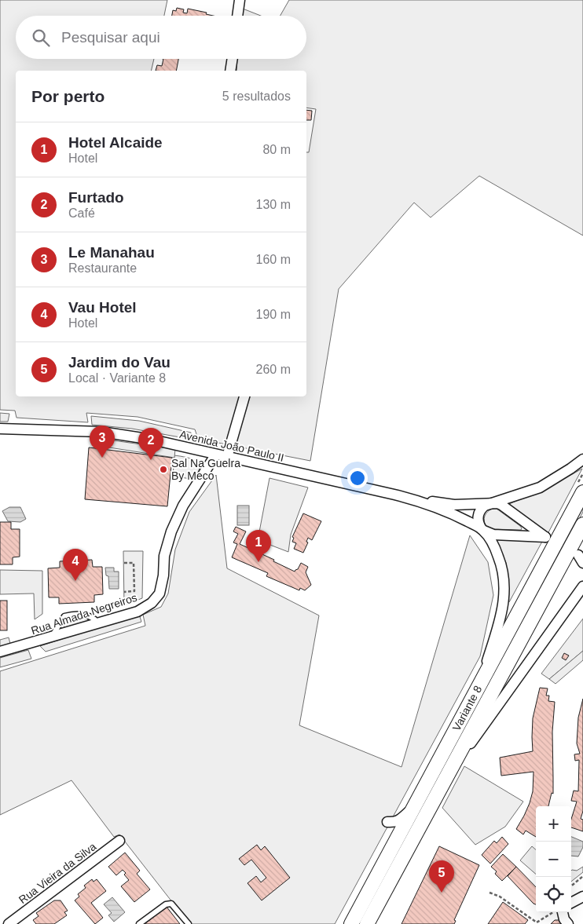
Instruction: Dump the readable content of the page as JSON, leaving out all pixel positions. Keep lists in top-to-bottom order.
{
  "streets": {
    "main road": ["Variante 8"],
    "street": ["Avenida João Paulo II", "Rua Almada Negreiros", "Rua Vieira da Silva"]
  },
  "crossings": [
    ["Avenida João Paulo II", "Rua Almada Negreiros"]
  ],
  "places": ["Sal Na Guelra By Meco"],
  "page": {
    "search": "Pesquisar aqui",
    "heading": ["Por perto", "5 resultados"],
    "list": [
      {
        "mark": "1",
        "name": "Hotel Alcaide",
        "note": "Hotel",
        "value": "80 m"
      },
      {
        "mark": "2",
        "name": "Furtado",
        "note": "Café",
        "value": "130 m"
      },
      {
        "mark": "3",
        "name": "Le Manahau",
        "note": "Restaurante",
        "value": "160 m"
      },
      {
        "mark": "4",
        "name": "Vau Hotel",
        "note": "Hotel",
        "value": "190 m"
      },
      {
        "mark": "5",
        "name": "Jardim do Vau",
        "note": "Local · Variante 8",
        "value": "260 m"
      }
    ],
    "pins": [
      "3",
      "2",
      "1",
      "4",
      "5"
    ],
    "map_buttons": ["+", "−"]
  }
}
